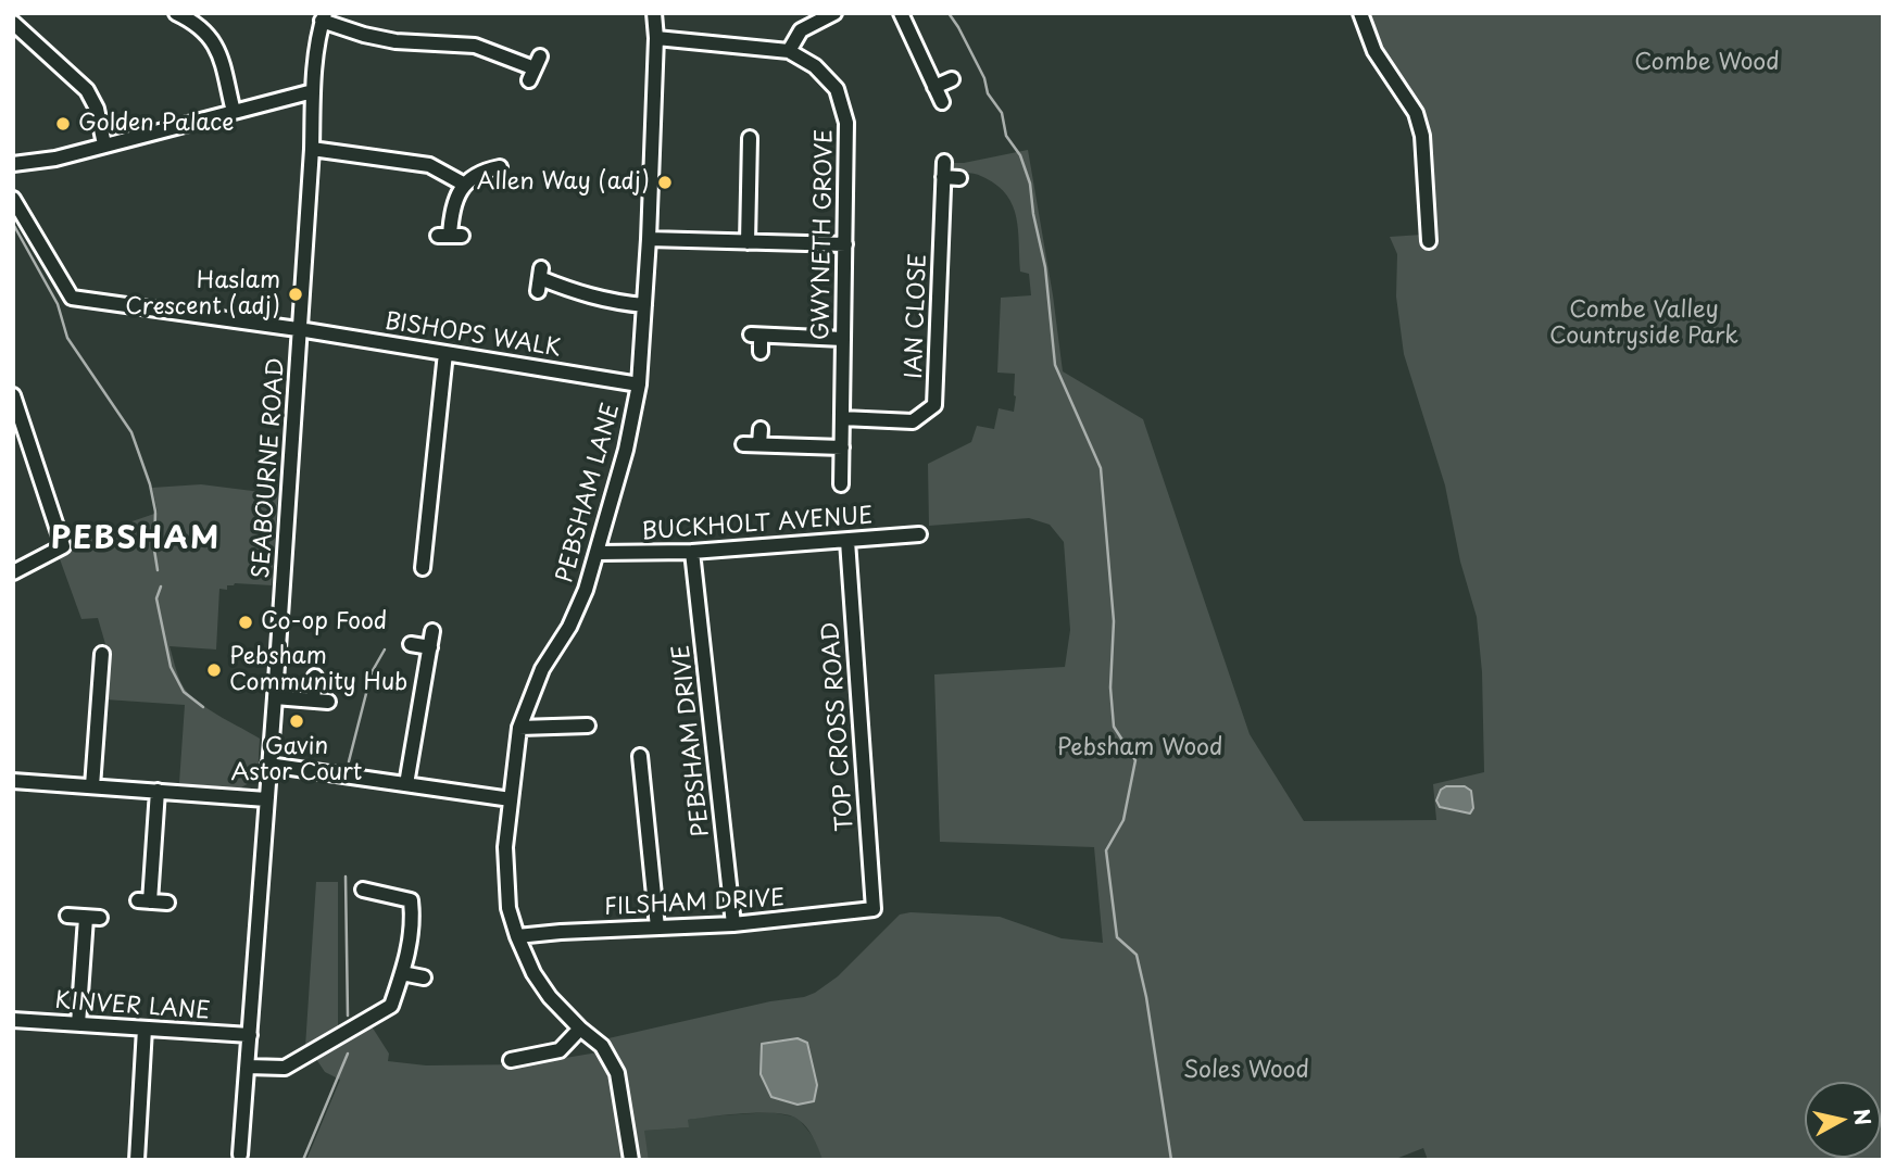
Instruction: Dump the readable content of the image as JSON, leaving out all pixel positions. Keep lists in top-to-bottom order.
{
  "streets": {
    "street": [
      "GWYNETH GROVE",
      "IAN CLOSE",
      "BISHOPS WALK",
      "SEABOURNE ROAD",
      "PEBSHAM LANE",
      "BUCKHOLT AVENUE",
      "TOP CROSS ROAD",
      "PEBSHAM DRIVE",
      "FILSHAM DRIVE",
      "KINVER LANE"
    ]
  },
  "crossings": [
    ["GWYNETH GROVE", "IAN CLOSE"],
    ["GWYNETH GROVE", "PEBSHAM LANE"],
    ["BISHOPS WALK", "SEABOURNE ROAD"],
    ["BISHOPS WALK", "PEBSHAM LANE"],
    ["SEABOURNE ROAD", "KINVER LANE"],
    ["PEBSHAM LANE", "BUCKHOLT AVENUE"],
    ["PEBSHAM LANE", "FILSHAM DRIVE"],
    ["BUCKHOLT AVENUE", "TOP CROSS ROAD"],
    ["BUCKHOLT AVENUE", "PEBSHAM DRIVE"],
    ["TOP CROSS ROAD", "FILSHAM DRIVE"],
    ["PEBSHAM DRIVE", "FILSHAM DRIVE"]
  ],
  "districts": ["PEBSHAM"],
  "parks": [
    "Combe Wood",
    "Combe Valley Countryside Park",
    "Pebsham Wood",
    "Soles Wood"
  ],
  "places": [
    "Golden Palace",
    "Allen Way (adj)",
    "Haslam Crescent (adj)",
    "Co-op Food",
    "Pebsham Community Hub",
    "Gavin Astor Court"
  ],
  "north": "right"
}
